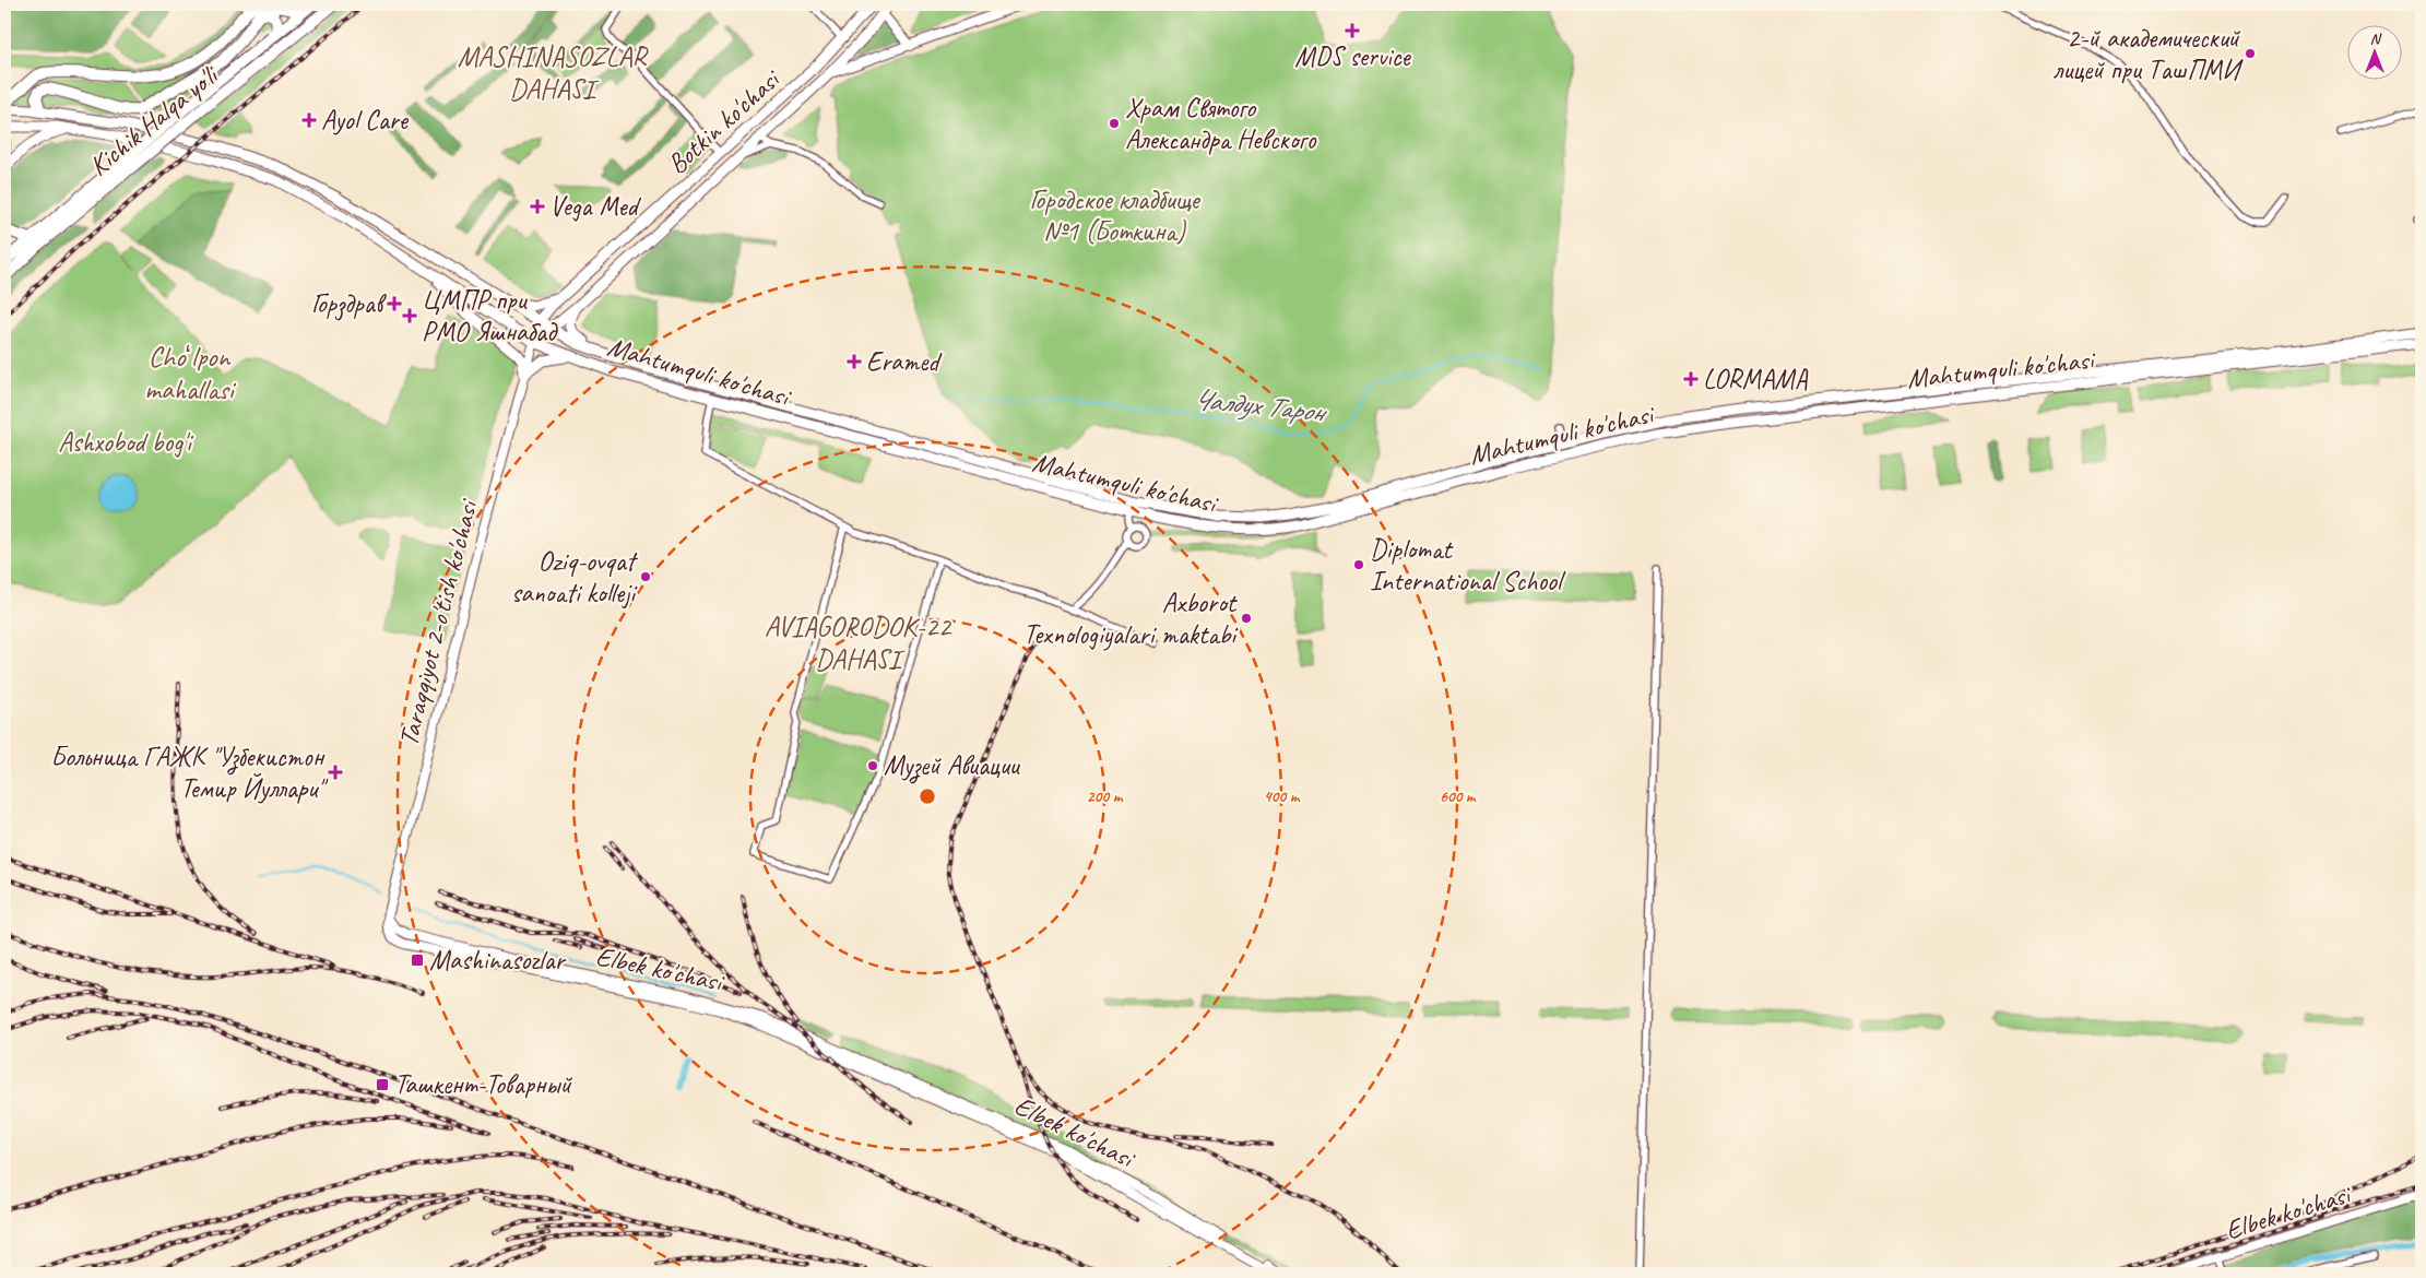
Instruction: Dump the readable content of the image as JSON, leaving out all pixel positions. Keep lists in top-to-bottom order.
{
  "streets": {
    "highway": ["Kichik Halqa yo'li"],
    "main road": [
      "Botkin ko'chasi",
      "Mahtumquli ko'chasi",
      "Taraqqiyot 2-o'tish ko'chasi",
      "Elbek ko'chasi"
    ]
  },
  "crossings": [
    ["Botkin ko'chasi", "Mahtumquli ko'chasi"],
    ["Botkin ko'chasi", "Taraqqiyot 2-o'tish ko'chasi"],
    ["Mahtumquli ko'chasi", "Taraqqiyot 2-o'tish ko'chasi"],
    ["Taraqqiyot 2-o'tish ko'chasi", "Elbek ko'chasi"]
  ],
  "districts": ["MASHINASOZLAR DAHASI", "Choʻlpon mahallasi", "AVIAGORODOK-22 DAHASI"],
  "water": ["Чалдух Тарон"],
  "parks": ["Городское кладбище №1 (Боткина)", "Ashxobod bog'i"],
  "places": {
    "health": [
      "MDS service",
      "Ayol Care",
      "Vega Med",
      "Горздрав",
      "ЦМПР при РМО Яшнабад",
      "Eramed",
      "LORMAMA",
      "Больница ГАЖК \"Узбекистон Темир Йуллари\""
    ],
    "other": [
      "2-й академический лицей при ТашПМИ",
      "Храм Святого Александра Невского",
      "Diplomat International School",
      "Oziq-ovqat sanoati kolleji",
      "Axborot Texnologiyalari maktabi",
      "Музей Авиации"
    ],
    "transit": ["Mashinasozlar", "Ташкент-Товарный"]
  },
  "north": "top",
  "rings": ["200 m", "400 m", "600 m"]
}
